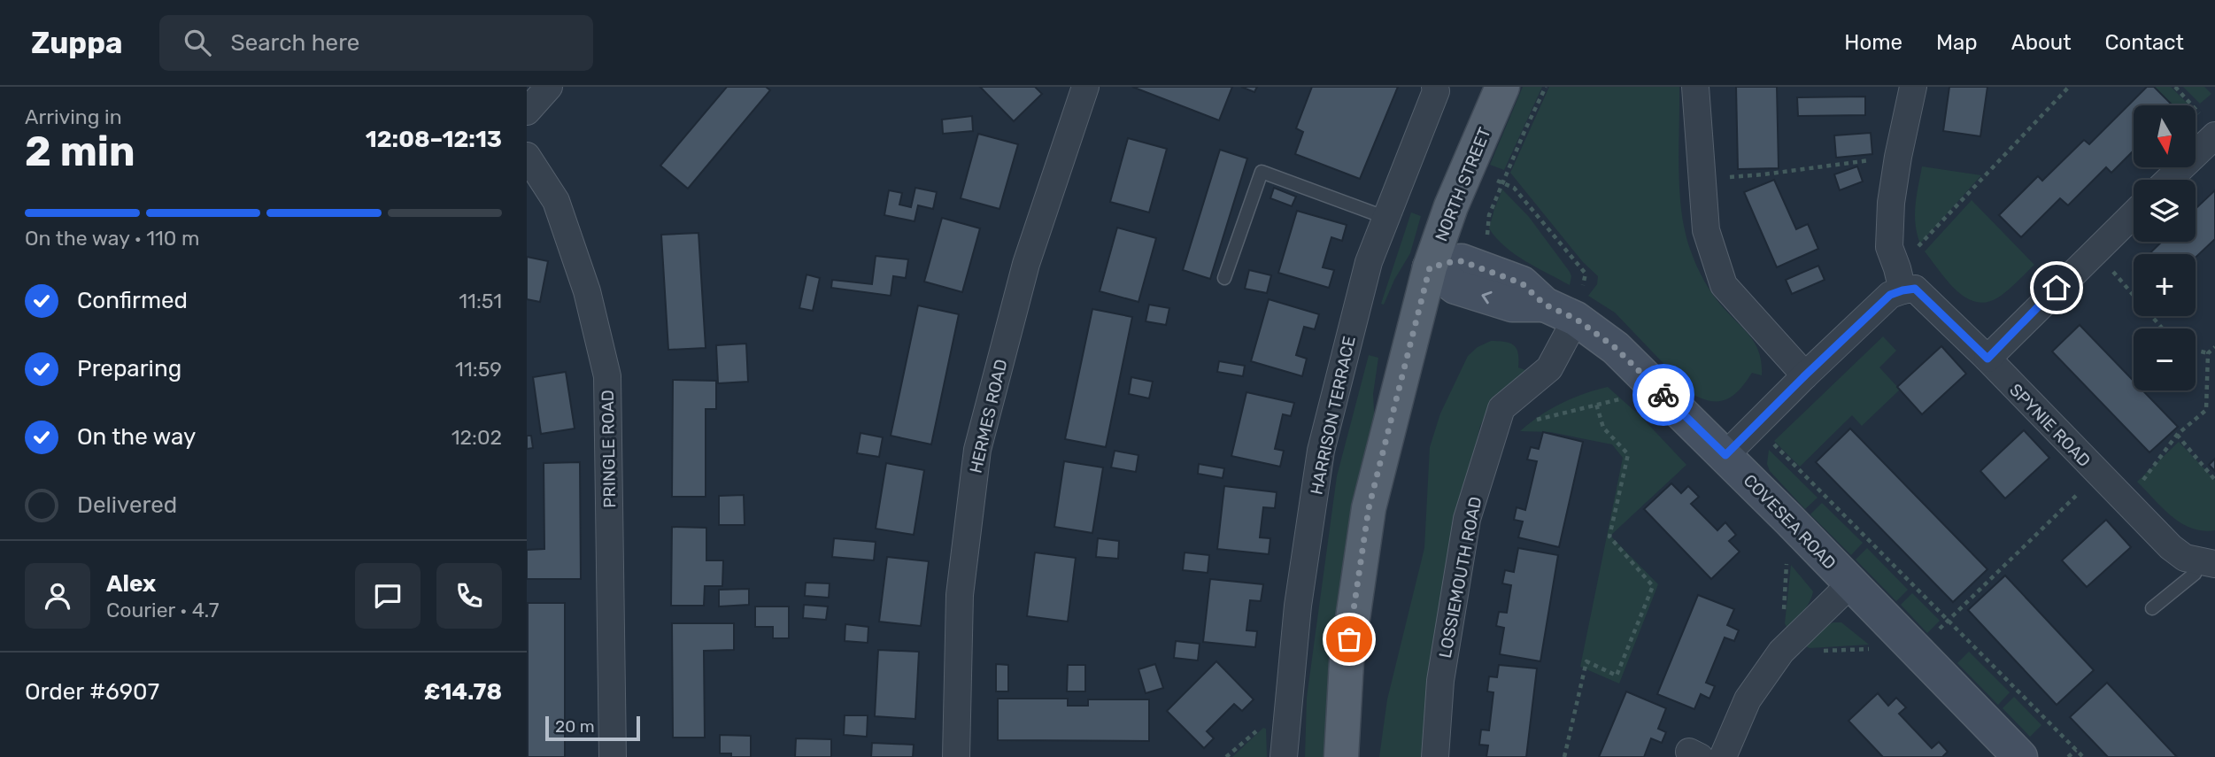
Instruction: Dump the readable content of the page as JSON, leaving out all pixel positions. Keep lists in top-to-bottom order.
{
  "streets": {
    "main road": ["NORTH STREET"],
    "street": [
      "HARRISON TERRACE",
      "HERMES ROAD",
      "SPYNIE ROAD",
      "PRINGLE ROAD",
      "COVESEA ROAD",
      "LOSSIEMOUTH ROAD"
    ]
  },
  "crossings": [
    ["NORTH STREET", "COVESEA ROAD"],
    ["COVESEA ROAD", "LOSSIEMOUTH ROAD"]
  ],
  "scale_bar": "20 m",
  "north": "bottom",
  "page": {
    "header": "Zuppa",
    "search": "Search here",
    "nav": [
      "Home",
      "Map",
      "About",
      "Contact"
    ],
    "heading": ["2 min", "Arriving in", "12:08–12:13"],
    "panel": [
      "Alex",
      "Courier · 4.7",
      "Order #6907",
      "£14.78"
    ],
    "map_buttons": ["+", "−"],
    "bar": "On the way · 110 m",
    "list": [
      ["Confirmed", "11:51"],
      ["Preparing", "11:59"],
      ["On the way", "12:02"],
      "Delivered"
    ],
    "scale": "20 m"
  }
}
